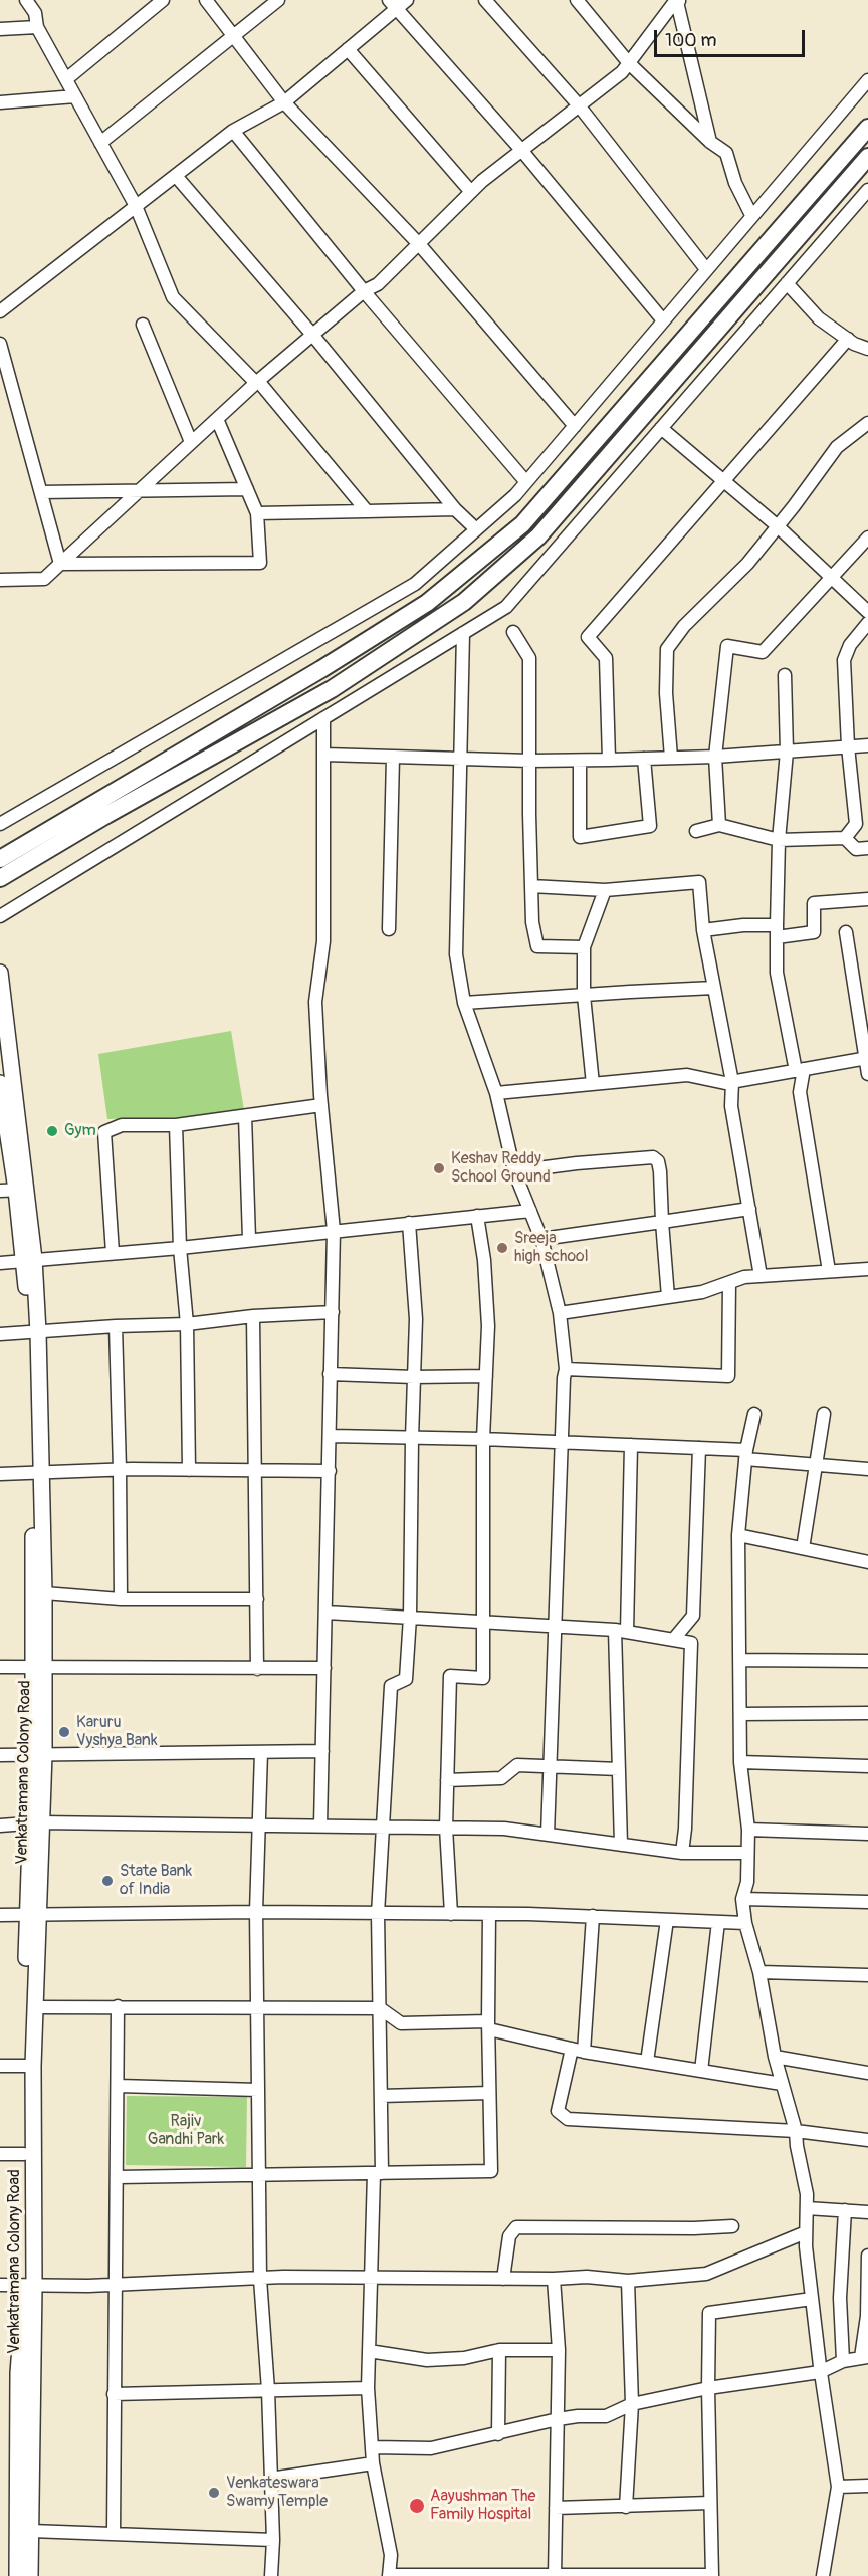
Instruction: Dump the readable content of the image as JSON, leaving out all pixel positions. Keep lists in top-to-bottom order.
{
  "streets": {
    "main road": ["Venkatramana Colony Road"]
  },
  "parks": ["Rajiv Gandhi Park"],
  "places": [
    "Gym",
    "Keshav Reddy School Ground",
    "Sreeja high school",
    "Karuru Vyshya Bank",
    "State Bank of India",
    "Venkateswara Swamy Temple",
    "Aayushman The Family Hospital"
  ],
  "scale_bar": "100 m"
}
